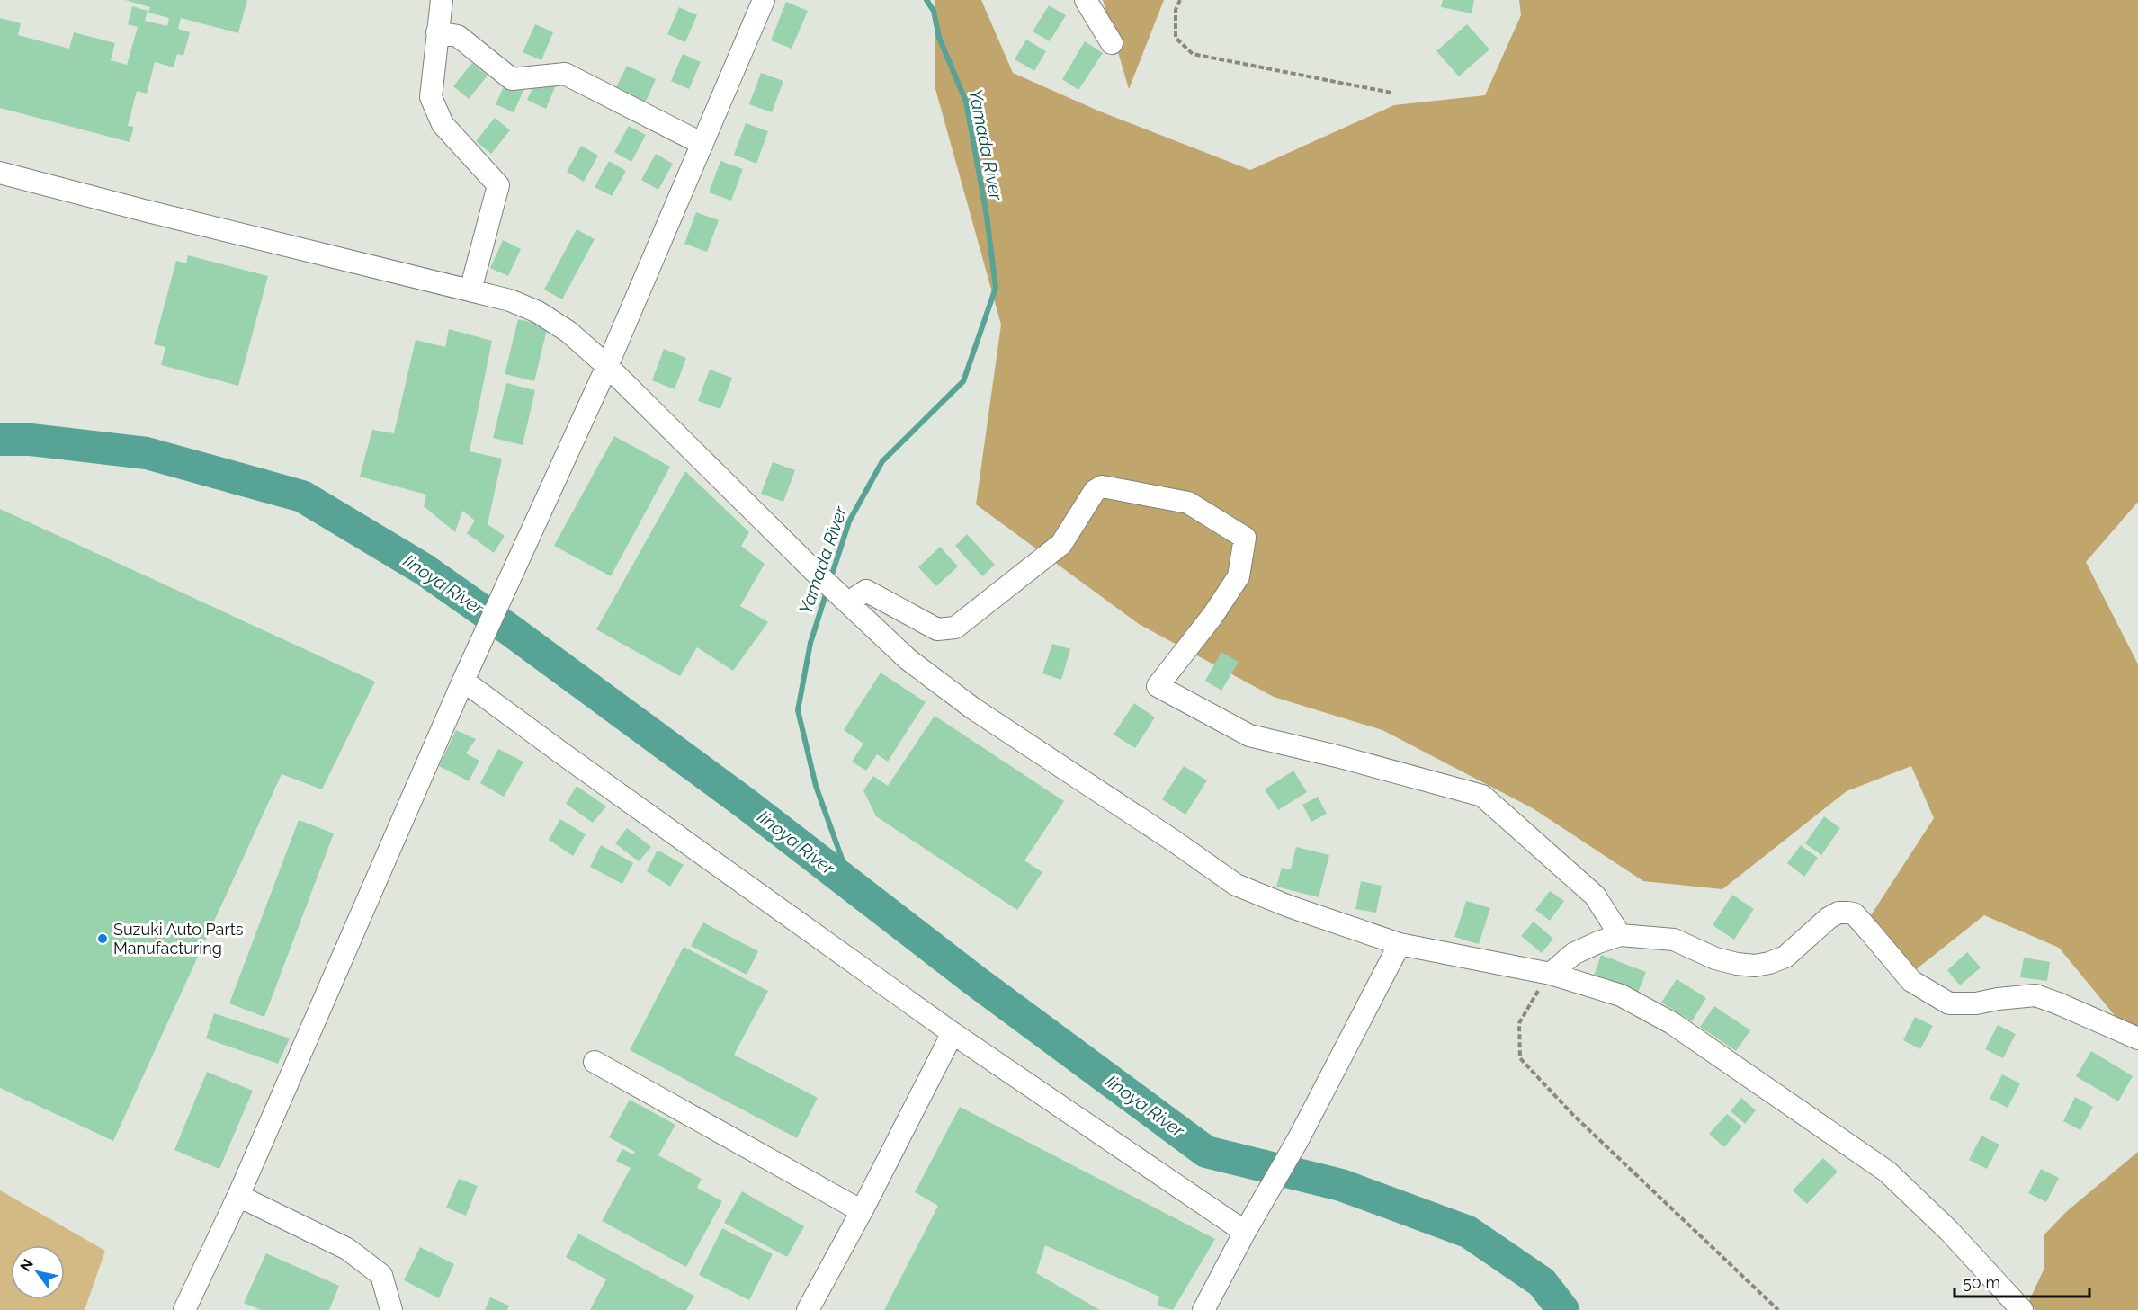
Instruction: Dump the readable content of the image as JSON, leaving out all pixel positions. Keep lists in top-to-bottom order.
{
  "water": ["Yamada River", "Iinoya River"],
  "places": ["Suzuki Auto Parts Manufacturing"],
  "scale_bar": "50 m",
  "north": "top left"
}
